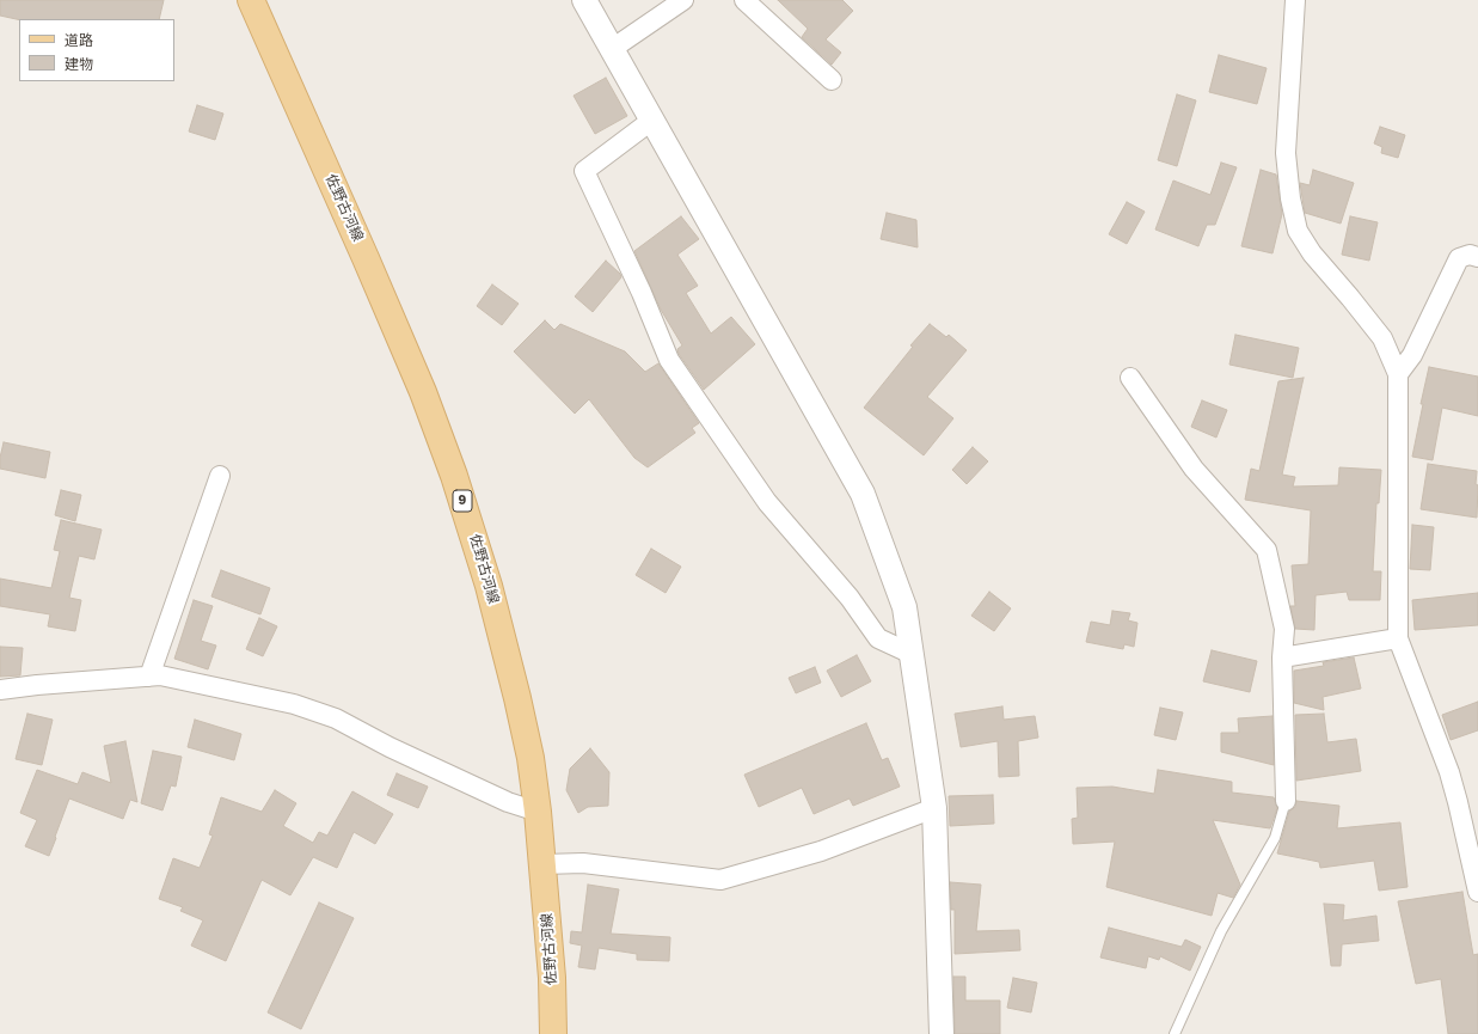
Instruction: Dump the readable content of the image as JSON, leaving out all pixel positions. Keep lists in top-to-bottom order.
{
  "streets": {
    "main road": ["佐野古河線", "9"]
  },
  "legend": ["道路", "建物"]
}
